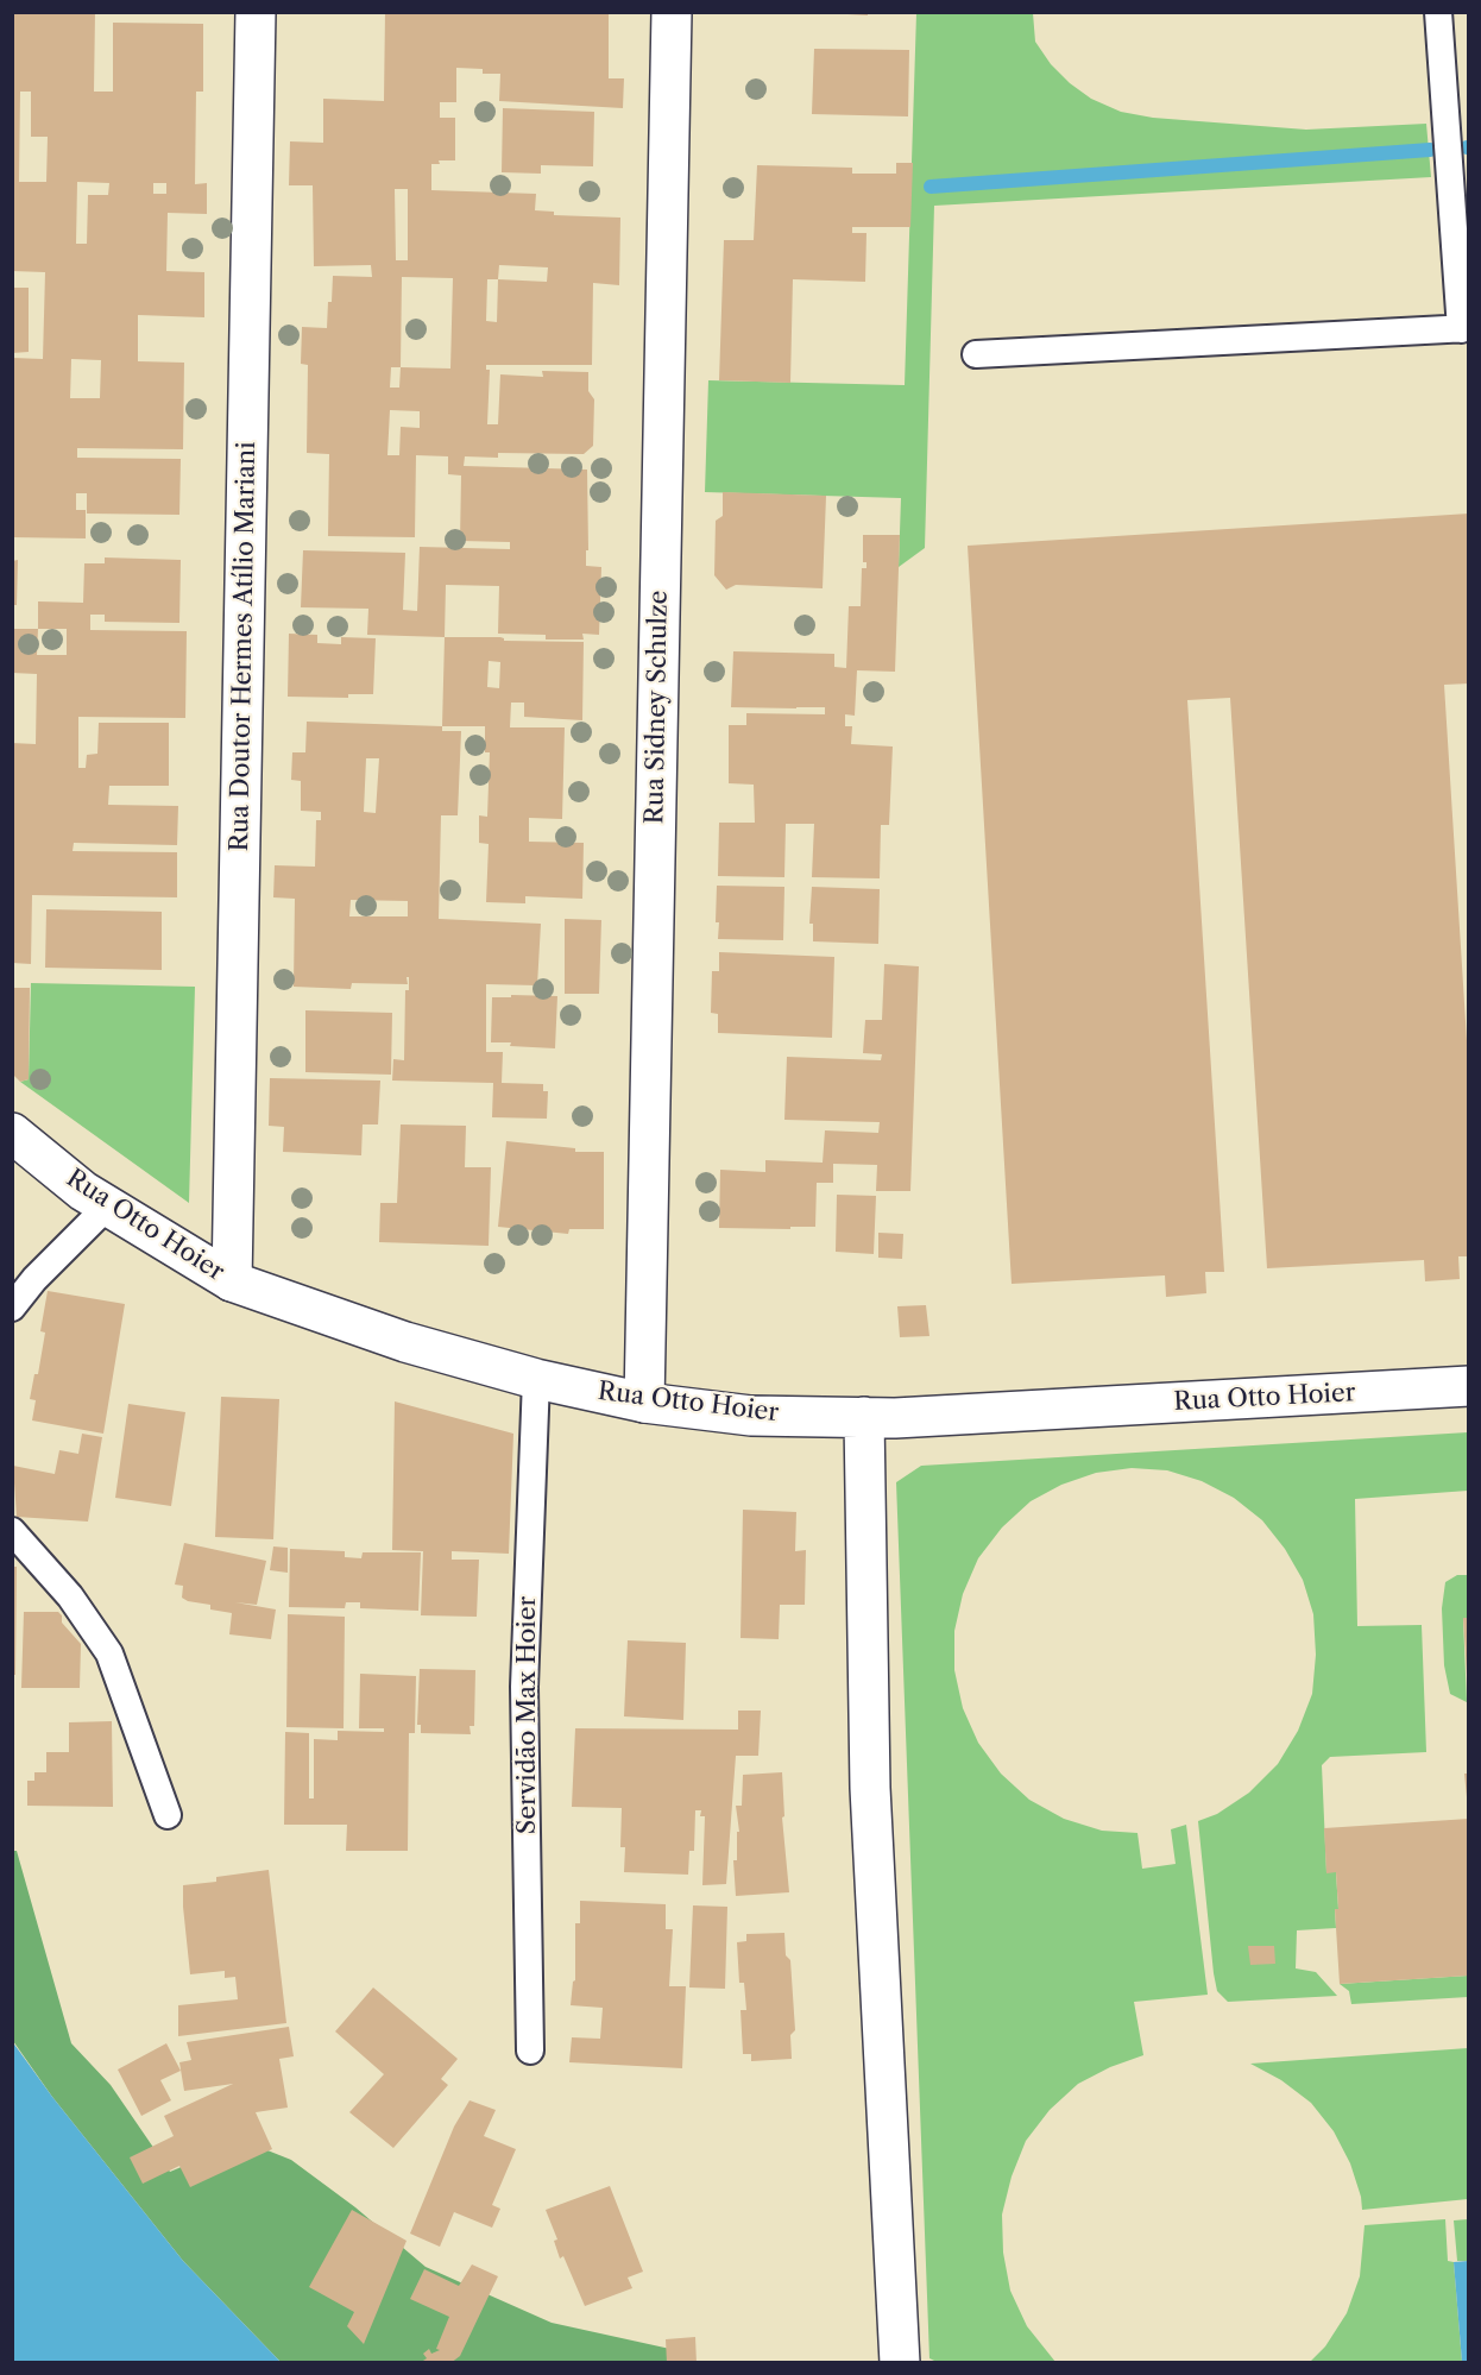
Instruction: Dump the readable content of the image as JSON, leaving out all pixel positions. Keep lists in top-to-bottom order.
{
  "streets": {
    "street": ["Rua Doutor Hermes Atílio Mariani", "Rua Sidney Schulze", "Rua Otto Hoier"],
    "lane": ["Servidão Max Hoier"]
  },
  "crossings": [
    ["Rua Doutor Hermes Atílio Mariani", "Rua Otto Hoier"],
    ["Rua Sidney Schulze", "Rua Otto Hoier"],
    ["Rua Otto Hoier", "Servidão Max Hoier"]
  ]
}
